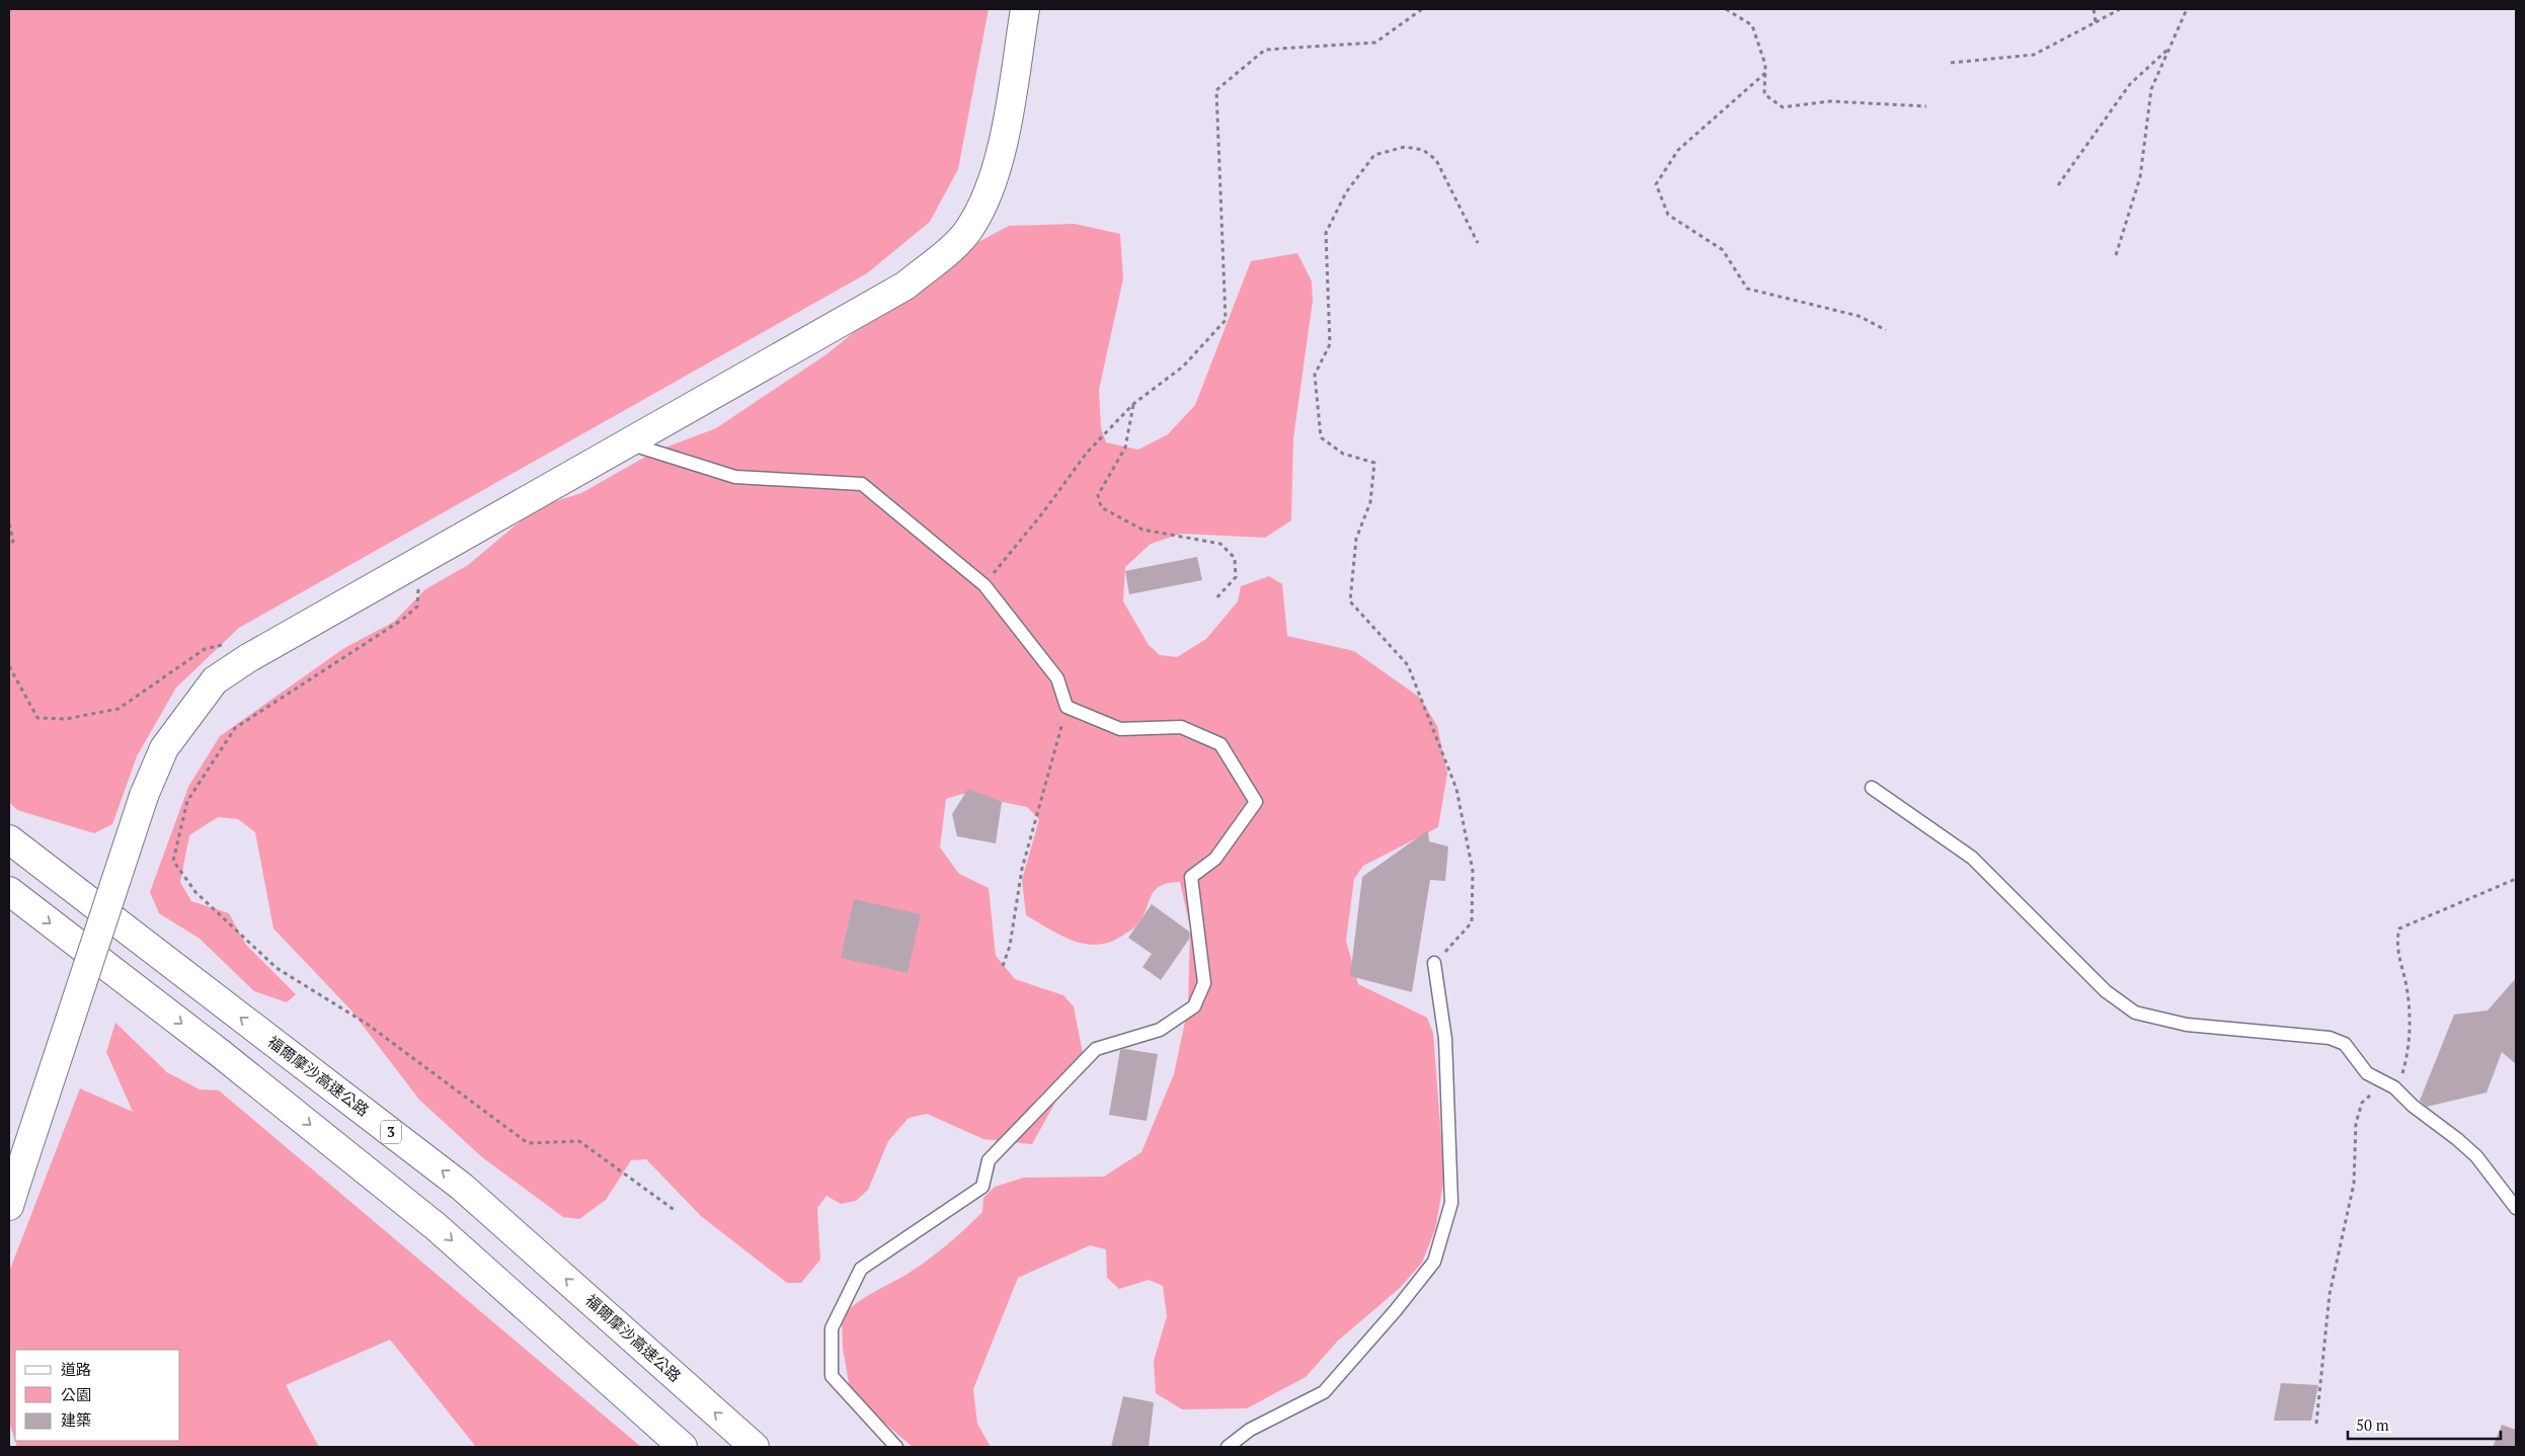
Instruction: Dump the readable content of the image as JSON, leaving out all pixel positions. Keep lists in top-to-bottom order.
{
  "streets": {
    "main road": ["福爾摩沙高速公路", "3"]
  },
  "legend": ["道路", "公園", "建築"],
  "scale_bar": "50 m"
}
